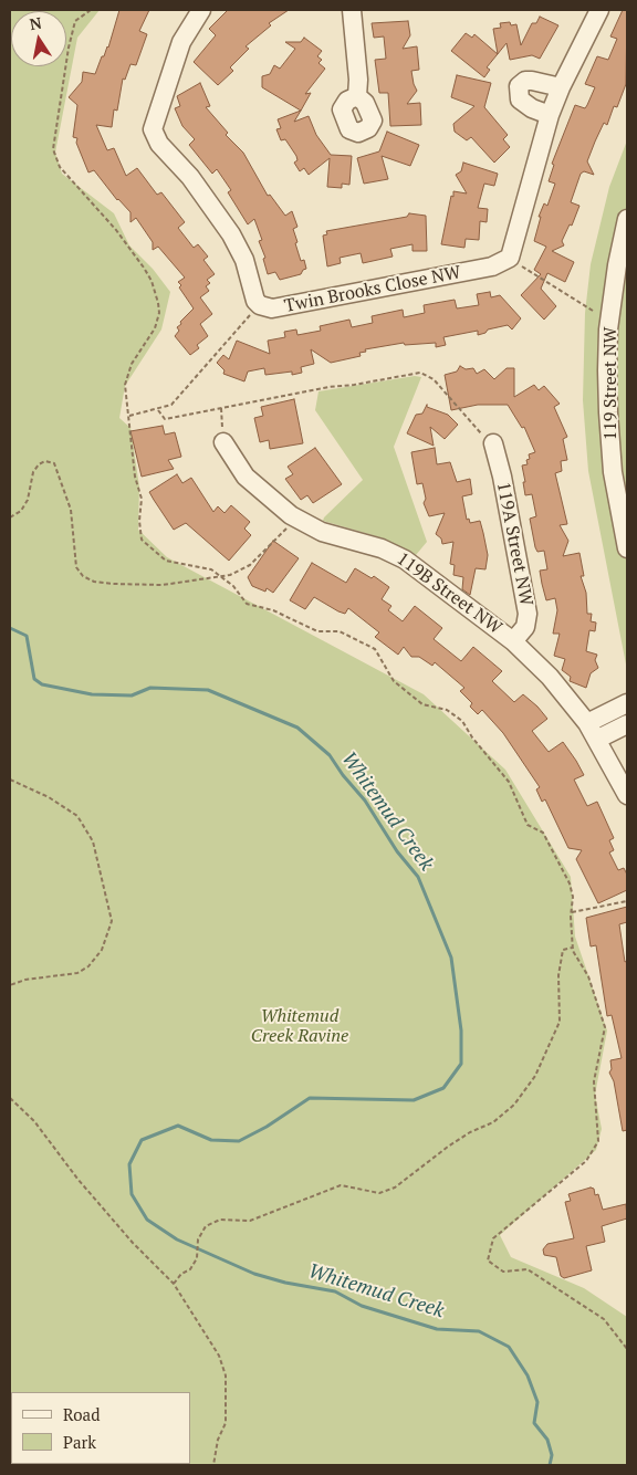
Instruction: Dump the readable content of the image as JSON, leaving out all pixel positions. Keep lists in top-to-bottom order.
{
  "streets": {
    "street": [
      "Twin Brooks Close NW",
      "119 Street NW",
      "119A Street NW",
      "119B Street NW"
    ]
  },
  "crossings": [
    ["119A Street NW", "119B Street NW"]
  ],
  "water": ["Whitemud Creek"],
  "parks": ["Whitemud Creek Ravine"],
  "legend": ["Road", "Park"],
  "north": "top"
}
